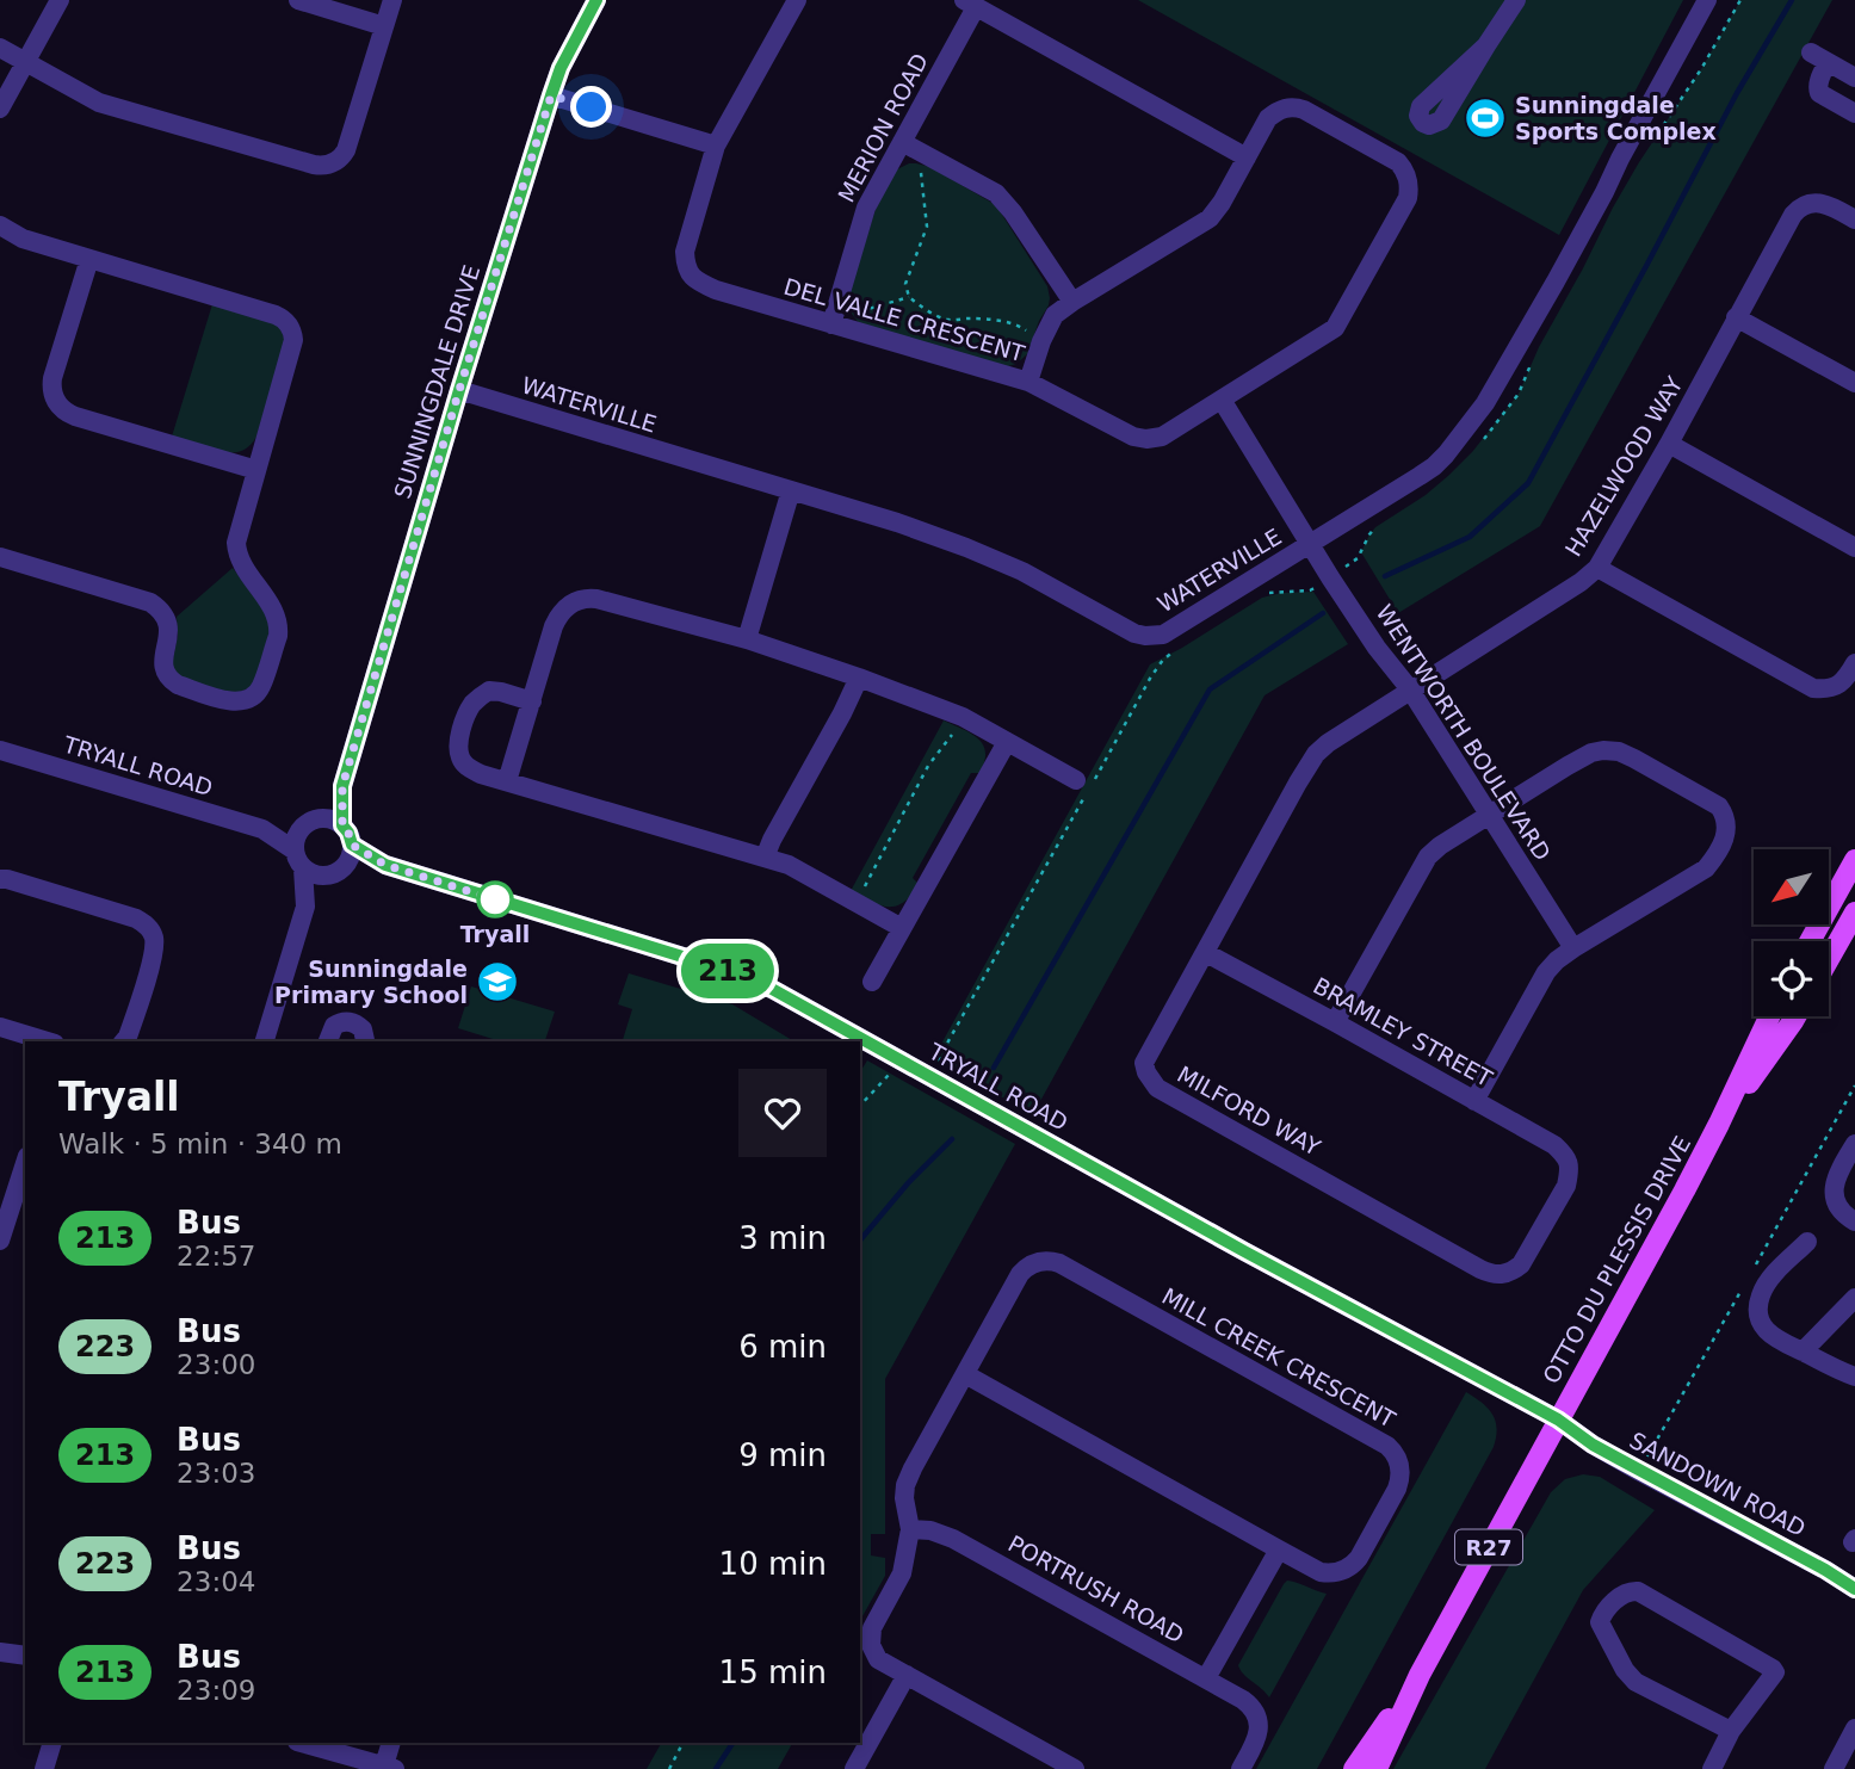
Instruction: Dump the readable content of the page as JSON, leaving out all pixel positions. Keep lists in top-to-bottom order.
{
  "streets": {
    "main road": ["OTTO DU PLESSIS DRIVE", "R27"],
    "street": [
      "MERION ROAD",
      "DEL VALLE CRESCENT",
      "SUNNINGDALE DRIVE",
      "WATERVILLE",
      "HAZELWOOD WAY",
      "WENTWORTH BOULEVARD",
      "TRYALL ROAD",
      "BRAMLEY STREET",
      "MILFORD WAY",
      "MILL CREEK CRESCENT",
      "SANDOWN ROAD",
      "PORTRUSH ROAD"
    ]
  },
  "crossings": [
    ["MERION ROAD", "DEL VALLE CRESCENT"],
    ["SUNNINGDALE DRIVE", "WATERVILLE"],
    ["SUNNINGDALE DRIVE", "TRYALL ROAD"],
    ["WATERVILLE", "WENTWORTH BOULEVARD"],
    ["HAZELWOOD WAY", "WENTWORTH BOULEVARD"],
    ["HAZELWOOD WAY", "MILFORD WAY"],
    ["WENTWORTH BOULEVARD", "MILFORD WAY"],
    ["TRYALL ROAD", "OTTO DU PLESSIS DRIVE"],
    ["TRYALL ROAD", "SANDOWN ROAD"],
    ["TRYALL ROAD", "R27"],
    ["BRAMLEY STREET", "MILFORD WAY"],
    ["OTTO DU PLESSIS DRIVE", "SANDOWN ROAD"],
    ["OTTO DU PLESSIS DRIVE", "R27"],
    ["SANDOWN ROAD", "R27"]
  ],
  "places": {
    "sports": ["Sunningdale Sports Complex"],
    "other": ["Tryall"],
    "school or university": ["Sunningdale Primary School"]
  },
  "lines": ["bus line 213"],
  "north": "bottom left",
  "page": {
    "on_map": "213",
    "heading": ["Tryall", "Walk · 5 min · 340 m"],
    "list": [
      {
        "mark": "213",
        "name": "Bus",
        "note": "22:57",
        "value": "3 min"
      },
      {
        "mark": "223",
        "name": "Bus",
        "note": "23:00",
        "value": "6 min"
      },
      {
        "mark": "213",
        "name": "Bus",
        "note": "23:03",
        "value": "9 min"
      },
      {
        "mark": "223",
        "name": "Bus",
        "note": "23:04",
        "value": "10 min"
      },
      {
        "mark": "213",
        "name": "Bus",
        "note": "23:09",
        "value": "15 min"
      }
    ]
  }
}
